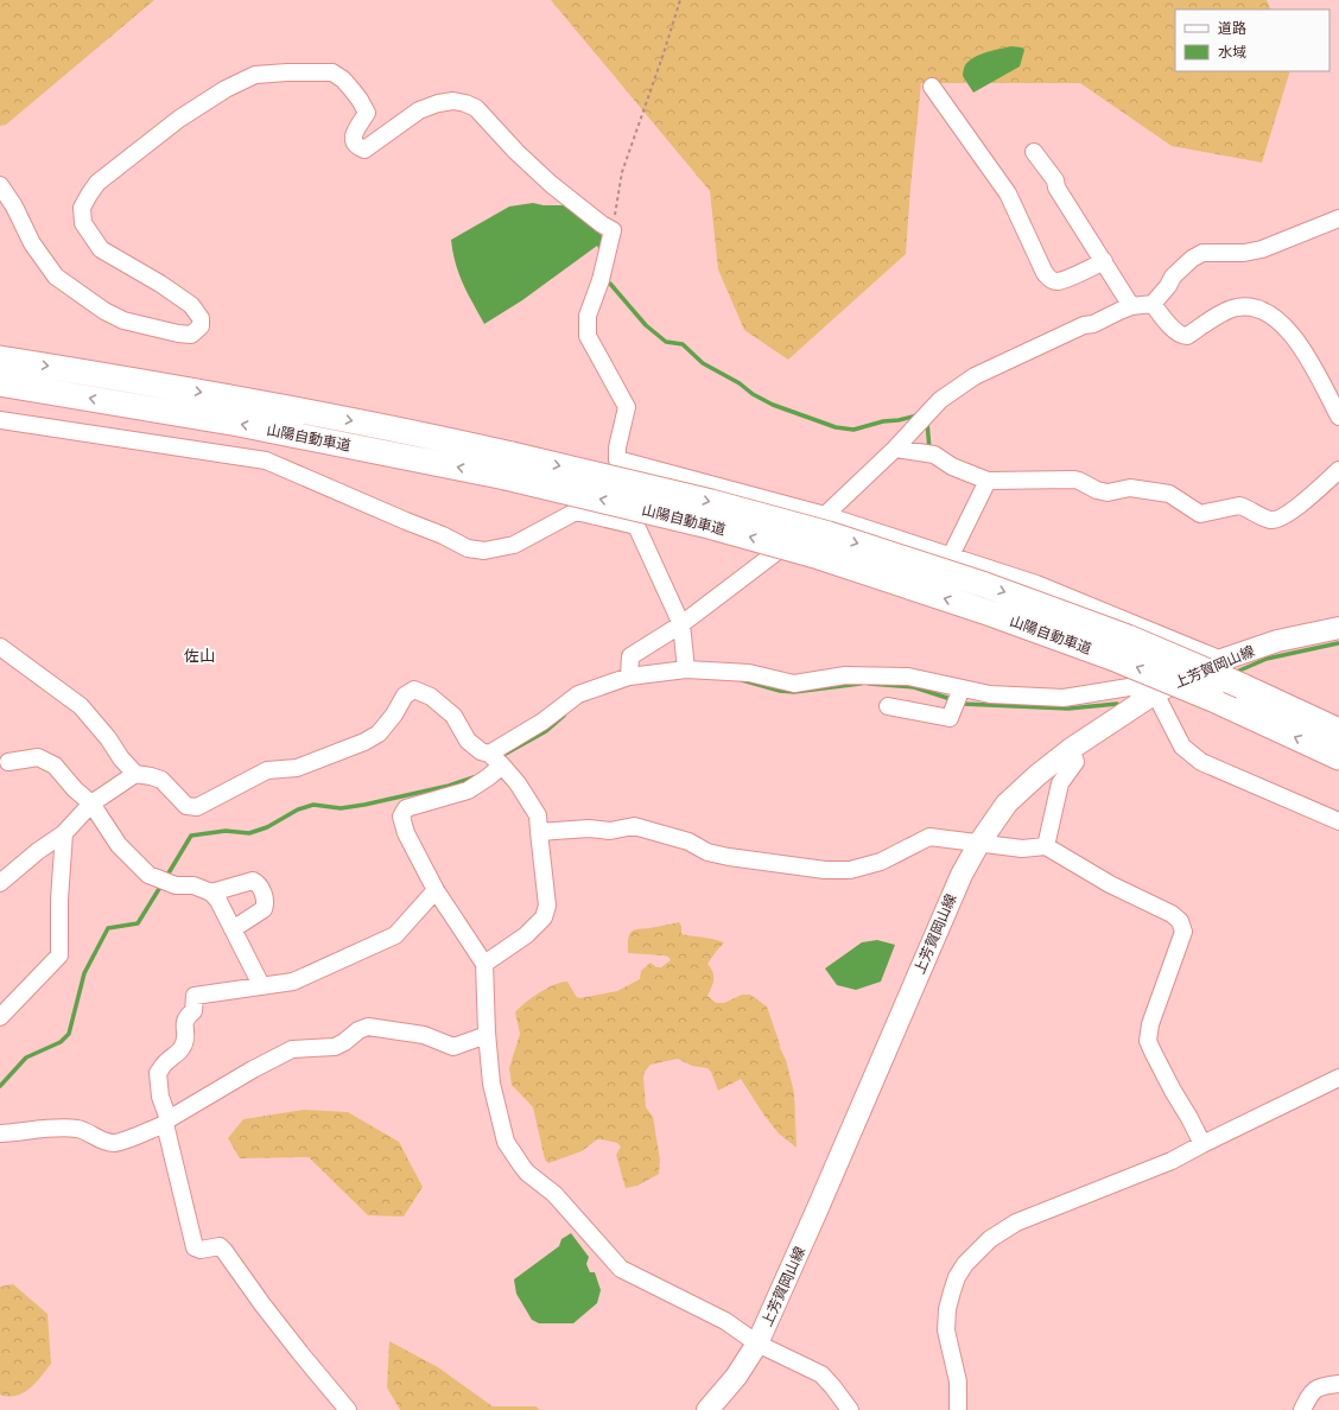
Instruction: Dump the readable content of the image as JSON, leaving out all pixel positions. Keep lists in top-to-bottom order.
{
  "streets": {
    "highway": ["山陽自動車道"],
    "main road": ["上芳賀岡山線"]
  },
  "districts": ["佐山"],
  "legend": ["道路", "水域"]
}
